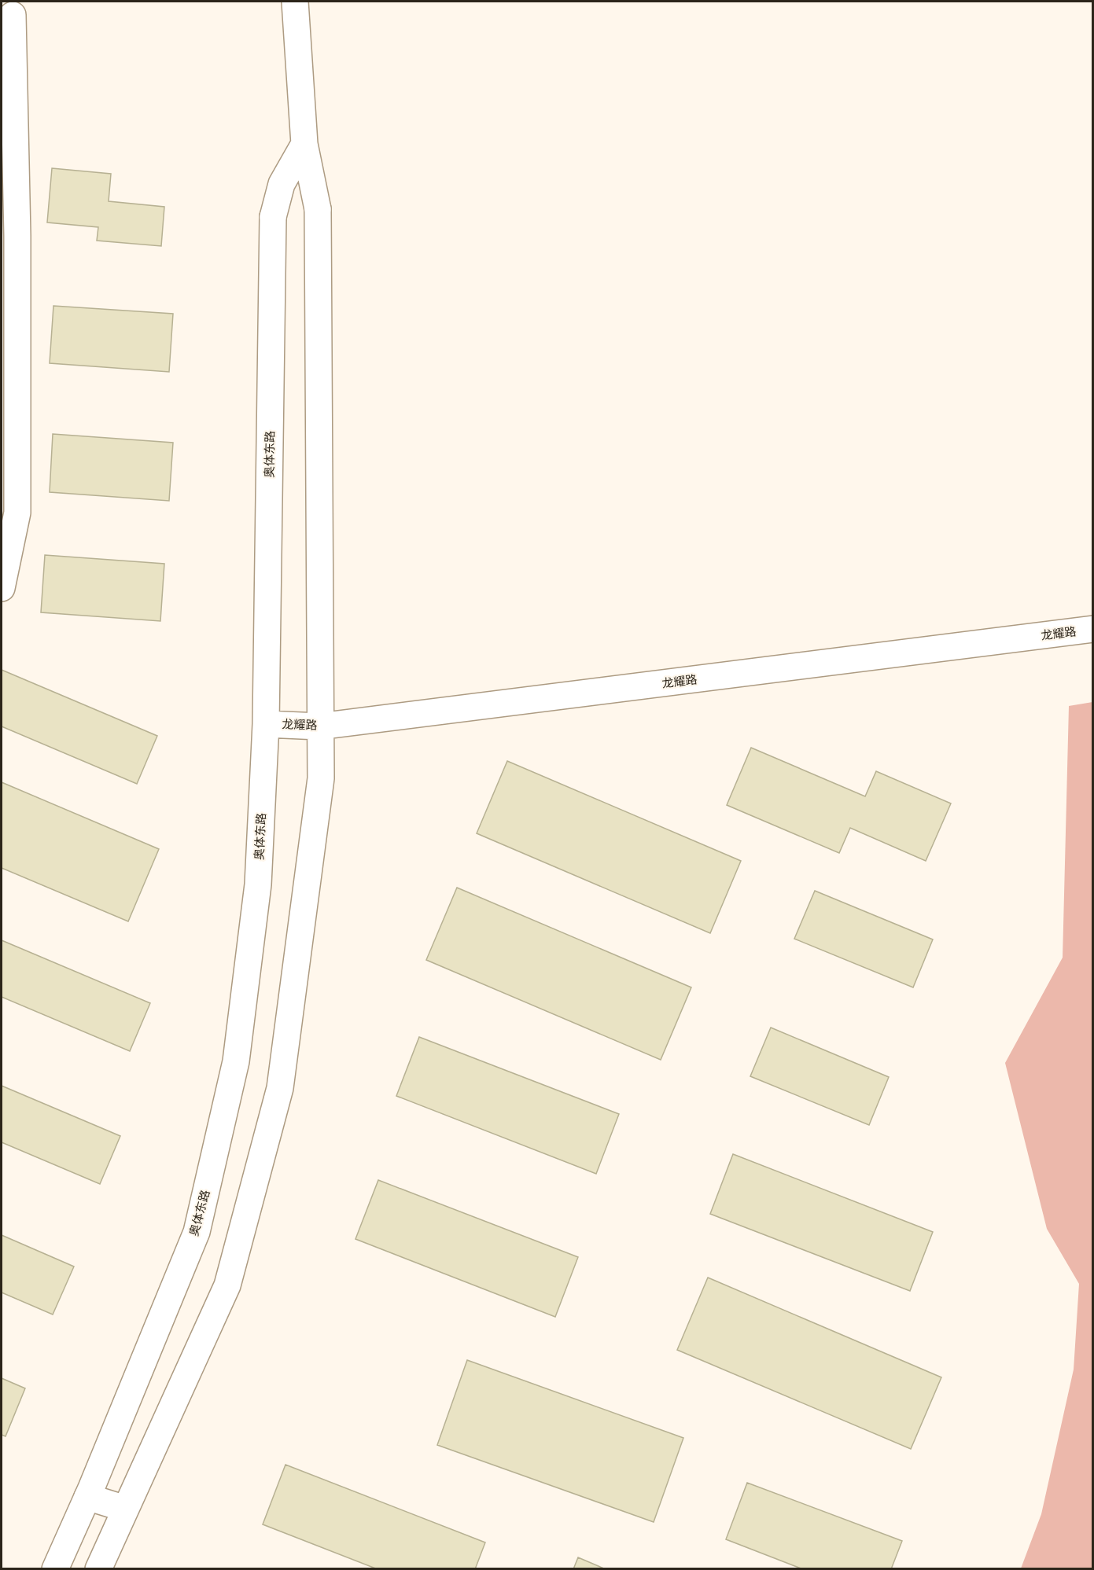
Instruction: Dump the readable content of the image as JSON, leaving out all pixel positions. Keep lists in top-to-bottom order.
{
  "streets": {
    "main road": ["奥体东路", "龙耀路"]
  },
  "crossings": [
    ["奥体东路", "龙耀路"]
  ]
}
